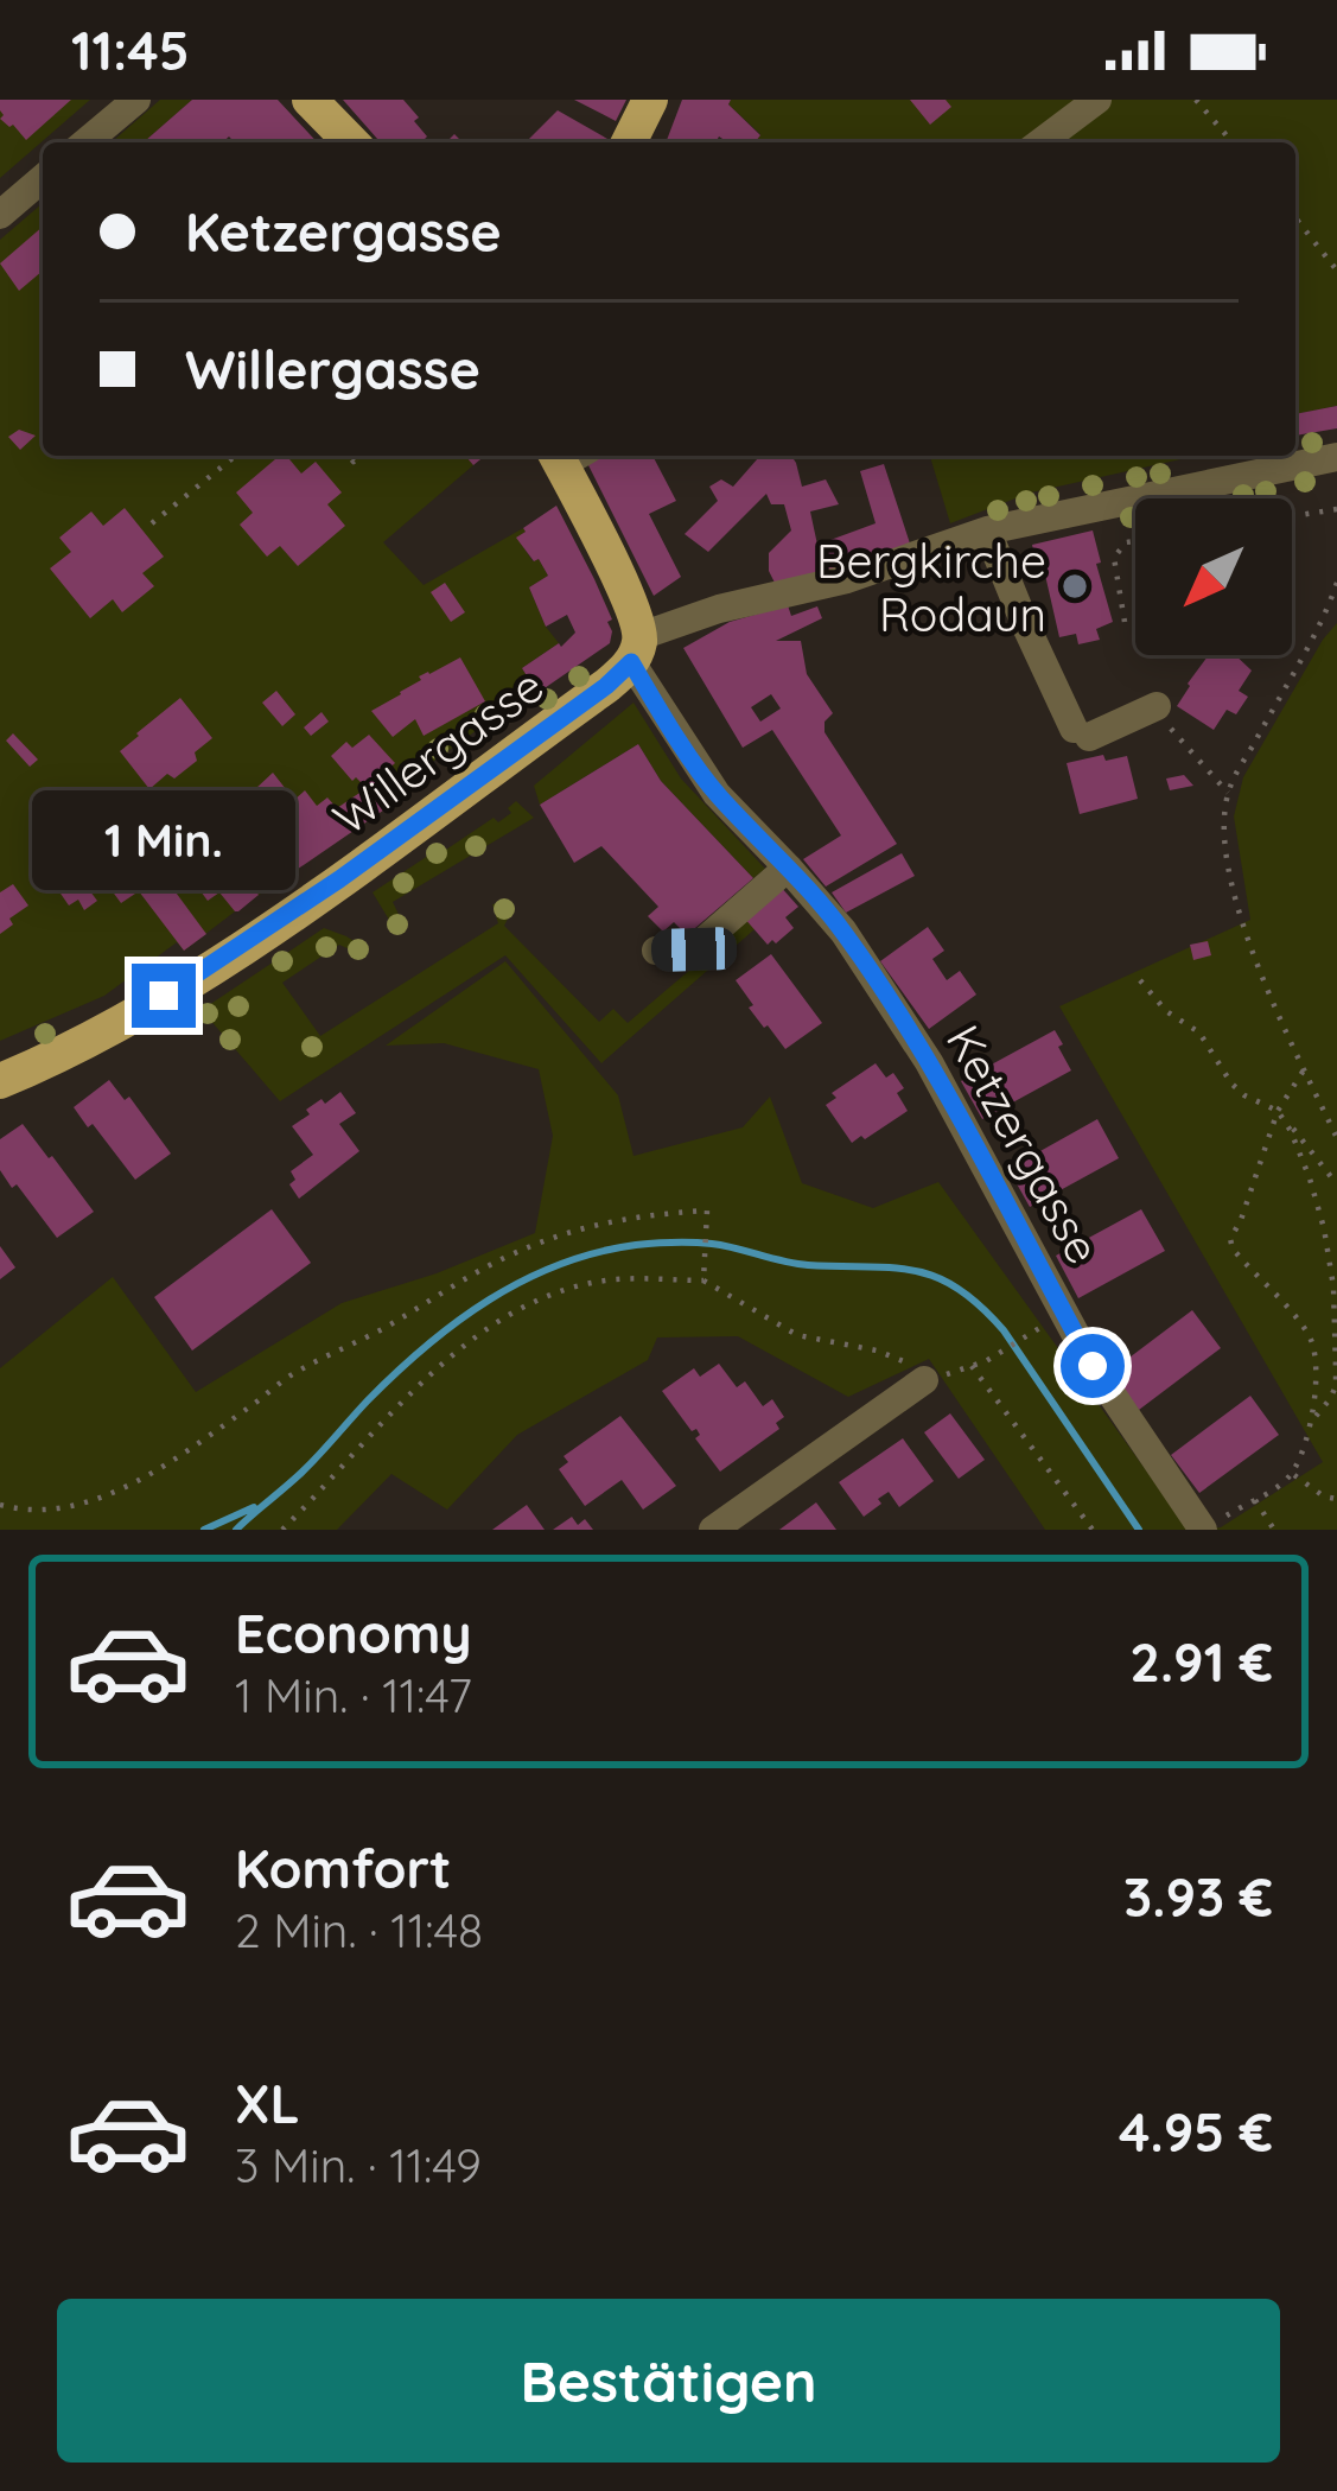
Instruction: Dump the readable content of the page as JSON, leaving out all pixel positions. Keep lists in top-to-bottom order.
{
  "streets": {
    "main road": ["Willergasse", "Ketzergasse"]
  },
  "crossings": [
    ["Willergasse", "Ketzergasse"]
  ],
  "places": ["Bergkirche Rodaun"],
  "north": "bottom left",
  "page": {
    "status": "11:45",
    "banner": ["Ketzergasse", "Willergasse"],
    "bubble": "1 Min.",
    "list": [
      {
        "name": "Economy",
        "note": "1 Min. · 11:47",
        "value": "2.91 €"
      },
      {
        "name": "Komfort",
        "note": "2 Min. · 11:48",
        "value": "3.93 €"
      },
      {
        "name": "XL",
        "note": "3 Min. · 11:49",
        "value": "4.95 €"
      }
    ],
    "buttons": "Bestätigen"
  }
}
